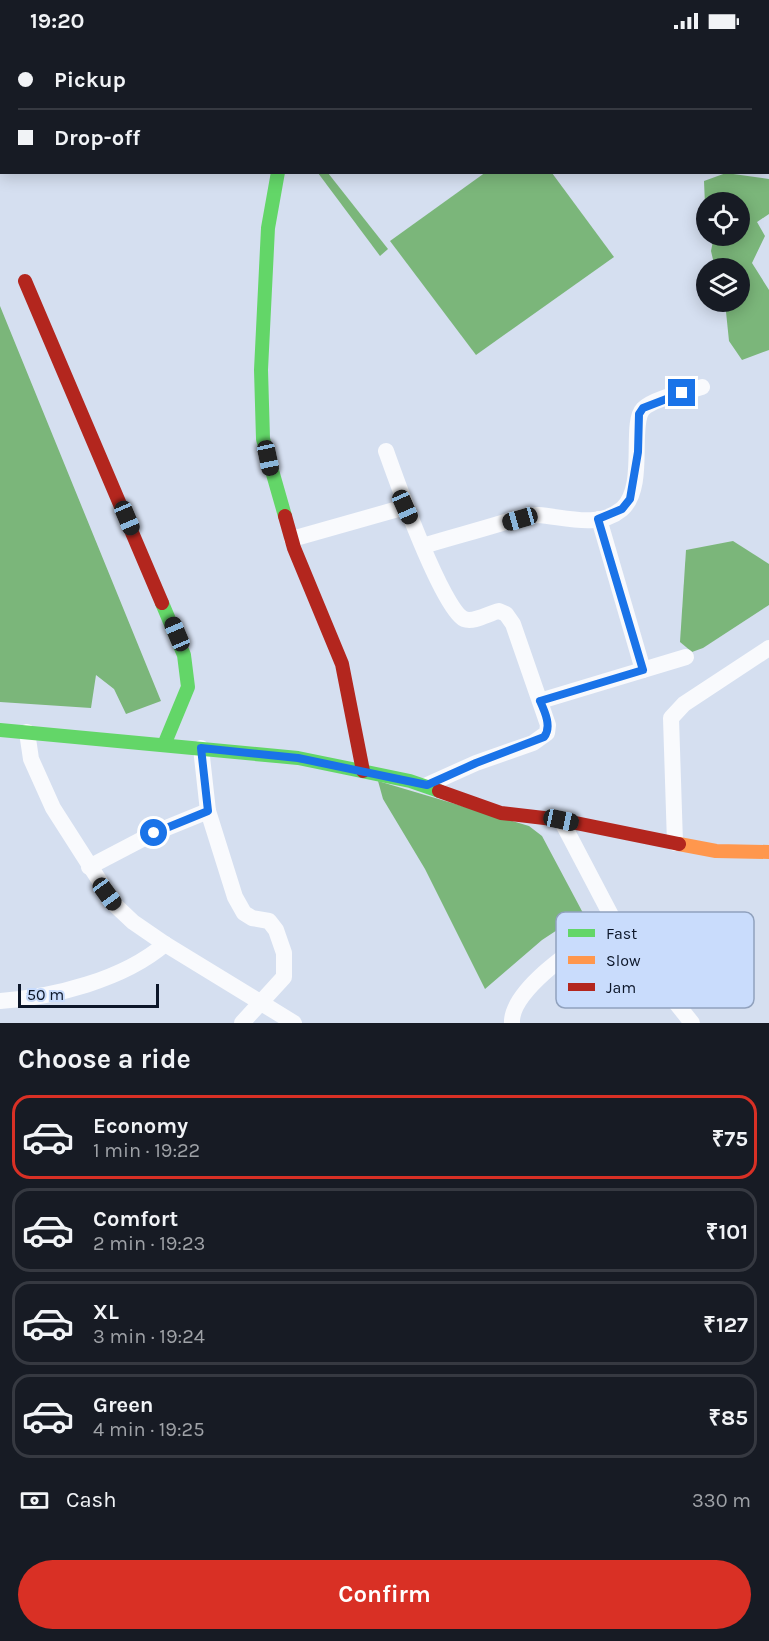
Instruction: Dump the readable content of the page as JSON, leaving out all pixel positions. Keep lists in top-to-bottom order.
{
  "legend": ["Fast", "Slow", "Jam"],
  "scale_bar": "50 m",
  "page": {
    "status": "19:20",
    "banner": ["Pickup", "Drop-off"],
    "scale": "50 m",
    "heading": "Choose a ride",
    "list": [
      {
        "name": "Economy",
        "note": "1 min · 19:22",
        "value": "₹75"
      },
      {
        "name": "Comfort",
        "note": "2 min · 19:23",
        "value": "₹101"
      },
      {
        "name": "XL",
        "note": "3 min · 19:24",
        "value": "₹127"
      },
      {
        "name": "Green",
        "note": "4 min · 19:25",
        "value": "₹85"
      }
    ],
    "pay": ["Cash", "330 m"],
    "buttons": "Confirm"
  }
}
